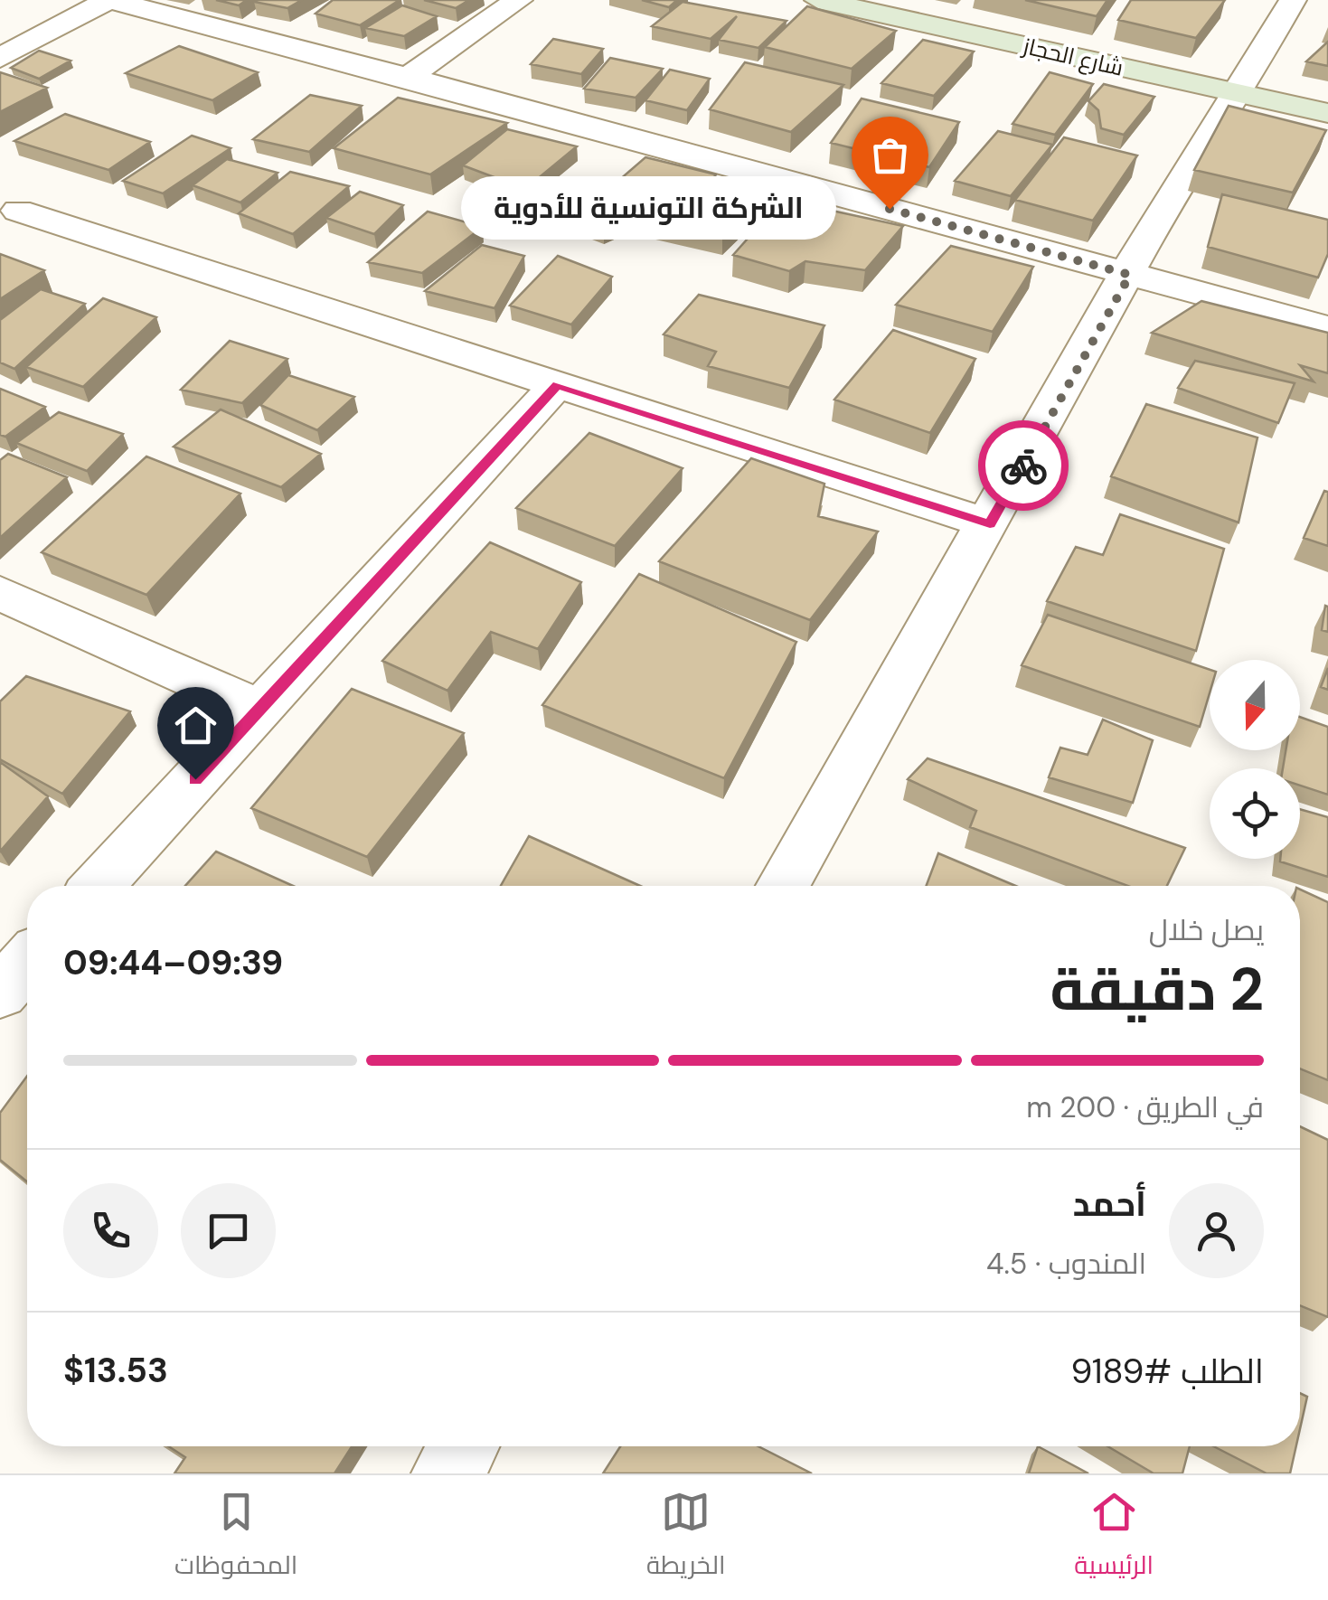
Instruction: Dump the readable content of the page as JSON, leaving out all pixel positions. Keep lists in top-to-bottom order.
{
  "streets": {
    "main road": ["شارع الحجاز"]
  },
  "places": ["الشركة التونسية للأدوية"],
  "north": "bottom",
  "page": {
    "bubble": "الشركة التونسية للأدوية",
    "heading": ["2 دقيقة", "يصل خلال", "09:39–09:44"],
    "panel": [
      "أحمد",
      "المندوب · 4.5",
      "الطلب #9189",
      "$13.53"
    ],
    "bar": "في الطريق · 200 m",
    "tabs": ["الرئيسية", "الخريطة", "المحفوظات"]
  }
}
